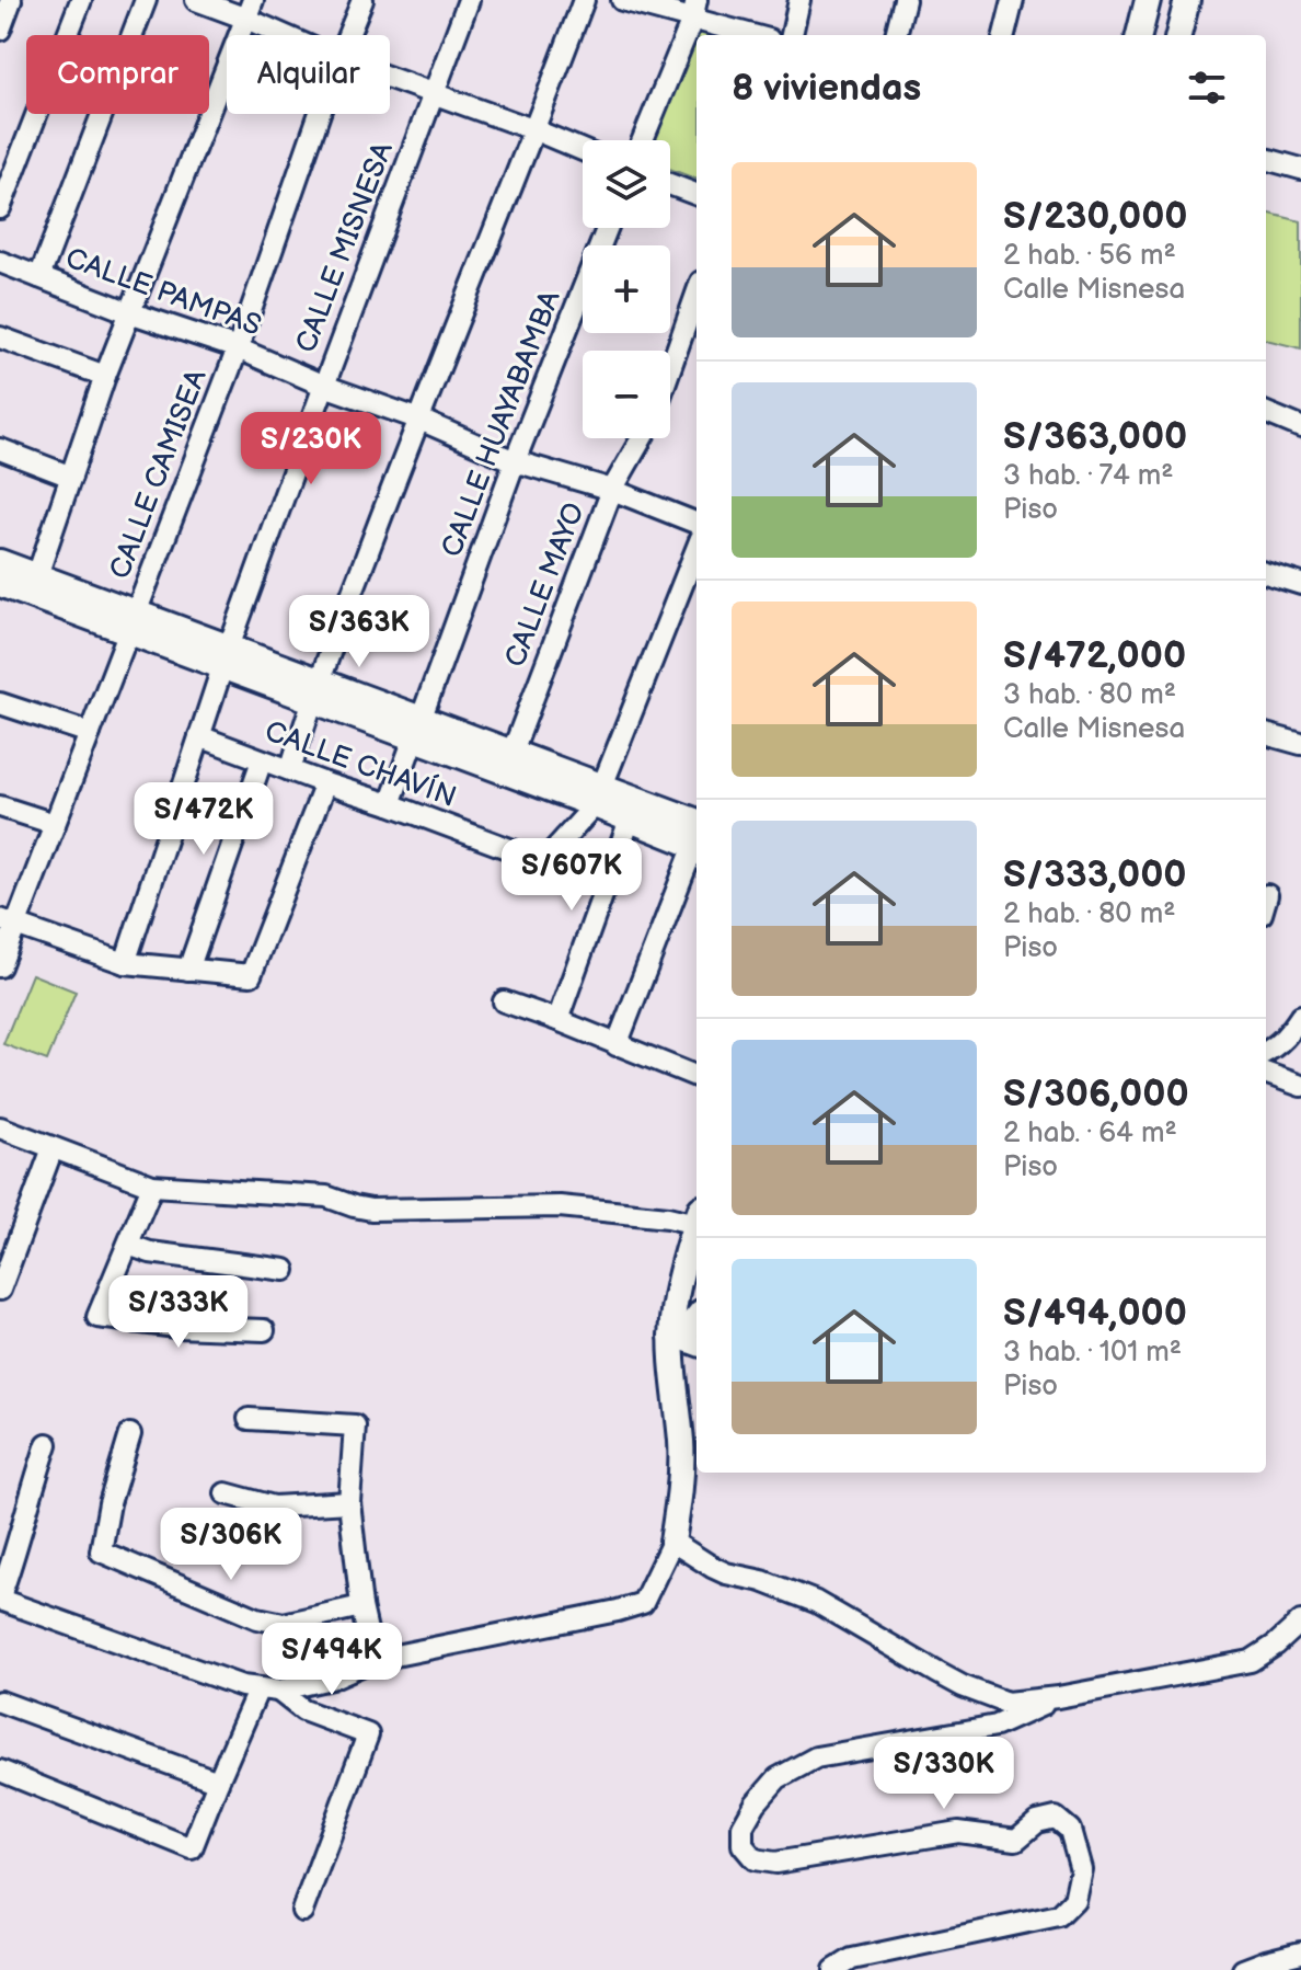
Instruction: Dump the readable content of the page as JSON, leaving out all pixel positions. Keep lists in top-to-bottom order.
{
  "streets": {
    "street": [
      "CALLE MISNESA",
      "CALLE PAMPAS",
      "CALLE HUAYABAMBA",
      "CALLE CAMISEA",
      "CALLE MAYO",
      "CALLE CHAVÍN"
    ]
  },
  "crossings": [
    ["CALLE MISNESA", "CALLE PAMPAS"],
    ["CALLE MISNESA", "CALLE CHAVÍN"],
    ["CALLE PAMPAS", "CALLE HUAYABAMBA"],
    ["CALLE PAMPAS", "CALLE CAMISEA"],
    ["CALLE PAMPAS", "CALLE MAYO"],
    ["CALLE HUAYABAMBA", "CALLE CHAVÍN"]
  ],
  "page": {
    "chip": ["Comprar", "Alquilar"],
    "heading": "8 viviendas",
    "map_buttons": ["+", "−"],
    "list": [
      {
        "name": "S/230,000",
        "note": "2 hab. · 56 m² · Calle Misnesa"
      },
      {
        "name": "S/363,000",
        "note": "3 hab. · 74 m² · Piso"
      },
      {
        "name": "S/472,000",
        "note": "3 hab. · 80 m² · Calle Misnesa"
      },
      {
        "name": "S/333,000",
        "note": "2 hab. · 80 m² · Piso"
      },
      {
        "name": "S/306,000",
        "note": "2 hab. · 64 m² · Piso"
      },
      {
        "name": "S/494,000",
        "note": "3 hab. · 101 m² · Piso"
      }
    ],
    "price": [
      "S/230K",
      "S/363K",
      "S/472K",
      "S/607K",
      "S/333K",
      "S/306K",
      "S/494K",
      "S/330K"
    ]
  }
}
